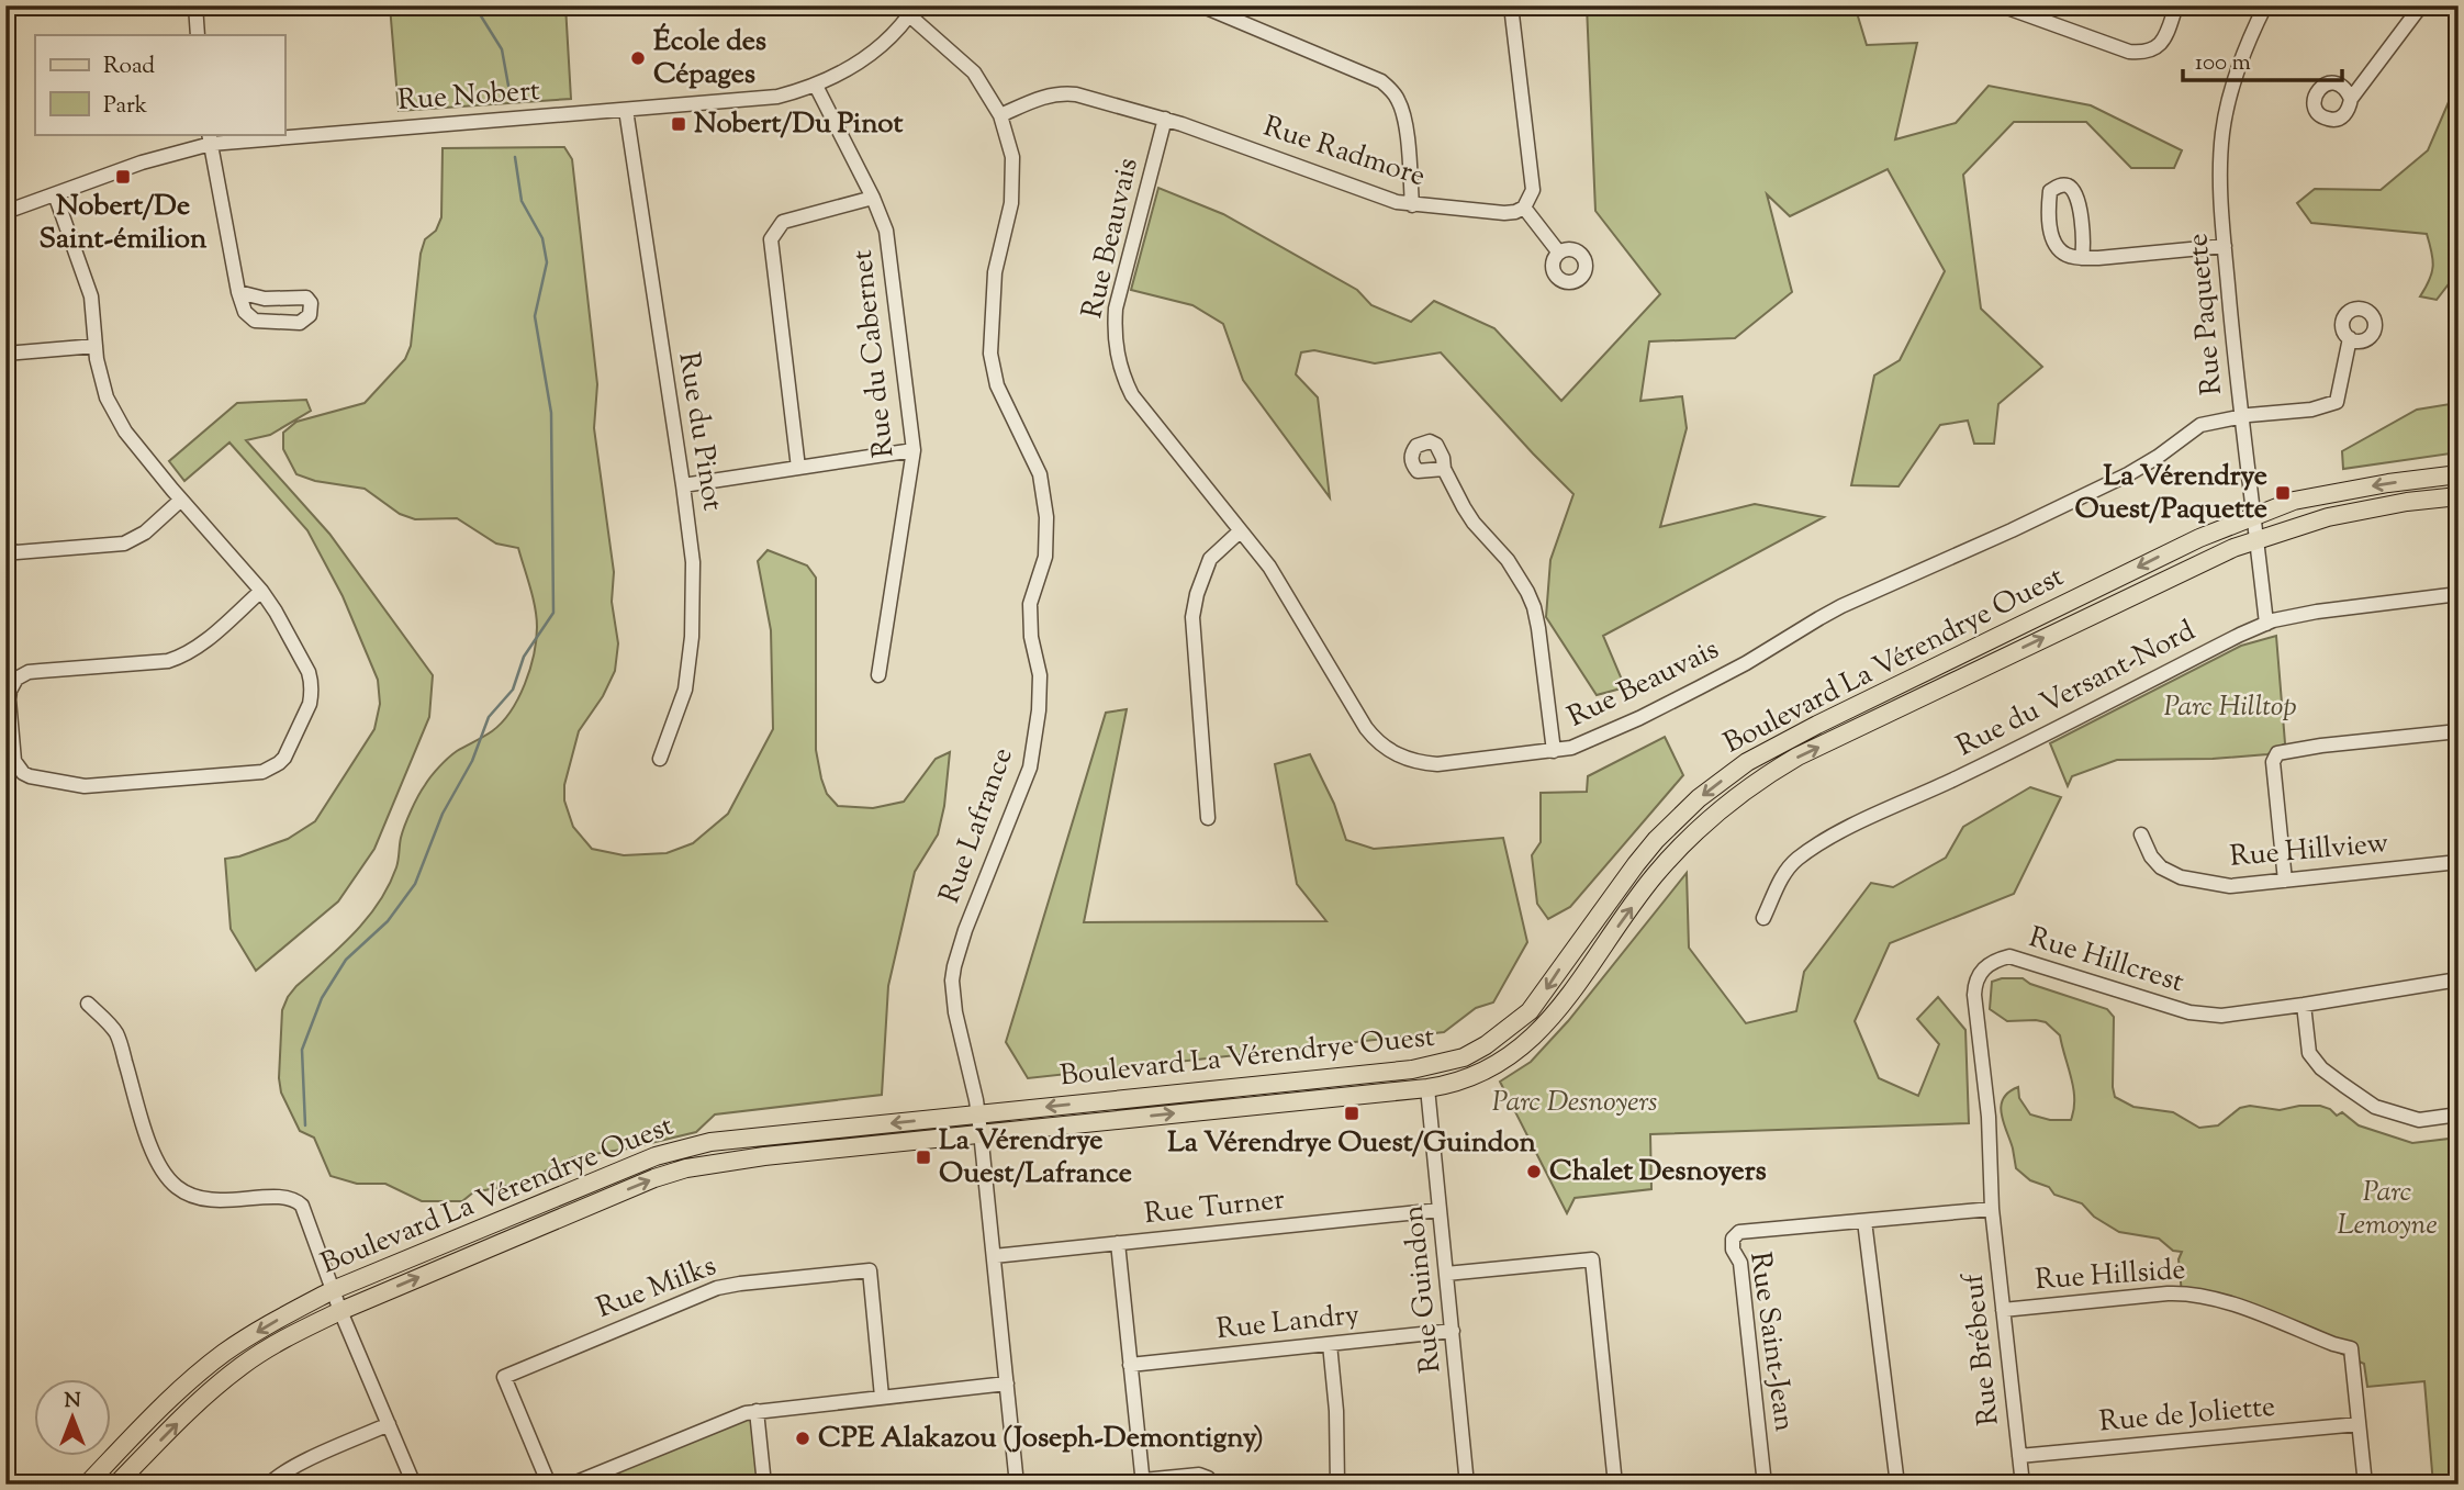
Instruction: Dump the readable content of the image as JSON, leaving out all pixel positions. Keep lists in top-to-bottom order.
{
  "streets": {
    "main road": ["Boulevard La Vérendrye Ouest"],
    "street": [
      "Rue Nobert",
      "Rue Radmore",
      "Rue Beauvais",
      "Rue Paquette",
      "Rue du Cabernet",
      "Rue du Pinot",
      "Rue du Versant-Nord",
      "Rue Lafrance",
      "Rue Hillview",
      "Rue Hillcrest",
      "Rue Turner",
      "Rue Hillside",
      "Rue Milks",
      "Rue Guindon",
      "Rue Landry",
      "Rue Saint-Jean",
      "Rue Brébeuf",
      "Rue de Joliette"
    ]
  },
  "crossings": [
    ["Rue Nobert", "Rue du Cabernet"],
    ["Rue Nobert", "Rue du Pinot"],
    ["Rue Nobert", "Rue Lafrance"],
    ["Rue Radmore", "Rue Beauvais"],
    ["Rue Radmore", "Rue Lafrance"],
    ["Rue Beauvais", "Rue Paquette"],
    ["Rue Paquette", "Boulevard La Vérendrye Ouest"],
    ["Rue Paquette", "Rue du Versant-Nord"],
    ["Boulevard La Vérendrye Ouest", "Rue Lafrance"],
    ["Boulevard La Vérendrye Ouest", "Rue Guindon"],
    ["Rue Lafrance", "Rue Turner"],
    ["Rue Hillcrest", "Rue Saint-Jean"],
    ["Rue Hillcrest", "Rue Brébeuf"],
    ["Rue Turner", "Rue Guindon"],
    ["Rue Hillside", "Rue Brébeuf"],
    ["Rue Hillside", "Rue de Joliette"],
    ["Rue Guindon", "Rue Landry"],
    ["Rue Saint-Jean", "Rue Brébeuf"],
    ["Rue Brébeuf", "Rue de Joliette"]
  ],
  "parks": ["Parc Hilltop", "Parc Desnoyers", "Parc Lemoyne"],
  "places": {
    "other": ["École des Cépages", "Chalet Desnoyers", "CPE Alakazou (Joseph-Demontigny)"],
    "transit": [
      "Nobert/Du Pinot",
      "Nobert/De Saint-émilion",
      "La Vérendrye Ouest/Paquette",
      "La Vérendrye Ouest/Guindon",
      "La Vérendrye Ouest/Lafrance"
    ]
  },
  "legend": ["Road", "Park"],
  "scale_bar": "100 m",
  "north": "top"
}
